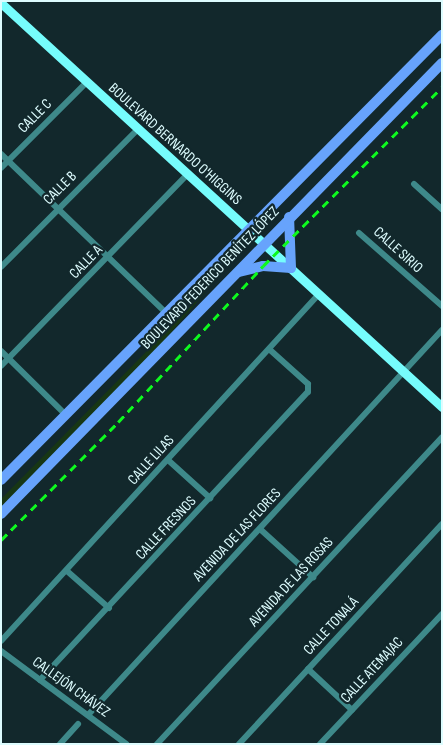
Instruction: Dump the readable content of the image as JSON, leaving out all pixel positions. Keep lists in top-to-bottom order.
{
  "streets": {
    "main road": ["BOULEVARD BERNARDO O'HIGGINS", "BOULEVARD FEDERICO BENÍTEZ LÓPEZ"],
    "street": [
      "CALLE C",
      "CALLE B",
      "CALLE SIRIO",
      "CALLE A",
      "CALLE LILAS",
      "CALLE FRESNOS",
      "AVENIDA DE LAS FLORES",
      "AVENIDA DE LAS ROSAS",
      "CALLE TONALÁ",
      "CALLE ATEMAJAC",
      "CALLEJÓN CHÁVEZ"
    ]
  },
  "crossings": [
    ["CALLE C", "BOULEVARD BERNARDO O'HIGGINS"],
    ["BOULEVARD BERNARDO O'HIGGINS", "CALLE B"],
    ["BOULEVARD BERNARDO O'HIGGINS", "CALLE A"],
    ["BOULEVARD BERNARDO O'HIGGINS", "BOULEVARD FEDERICO BENÍTEZ LÓPEZ"],
    ["BOULEVARD BERNARDO O'HIGGINS", "CALLE LILAS"],
    ["BOULEVARD BERNARDO O'HIGGINS", "AVENIDA DE LAS FLORES"],
    ["CALLE LILAS", "CALLE FRESNOS"],
    ["CALLE FRESNOS", "CALLEJÓN CHÁVEZ"],
    ["AVENIDA DE LAS FLORES", "CALLEJÓN CHÁVEZ"]
  ]
}
